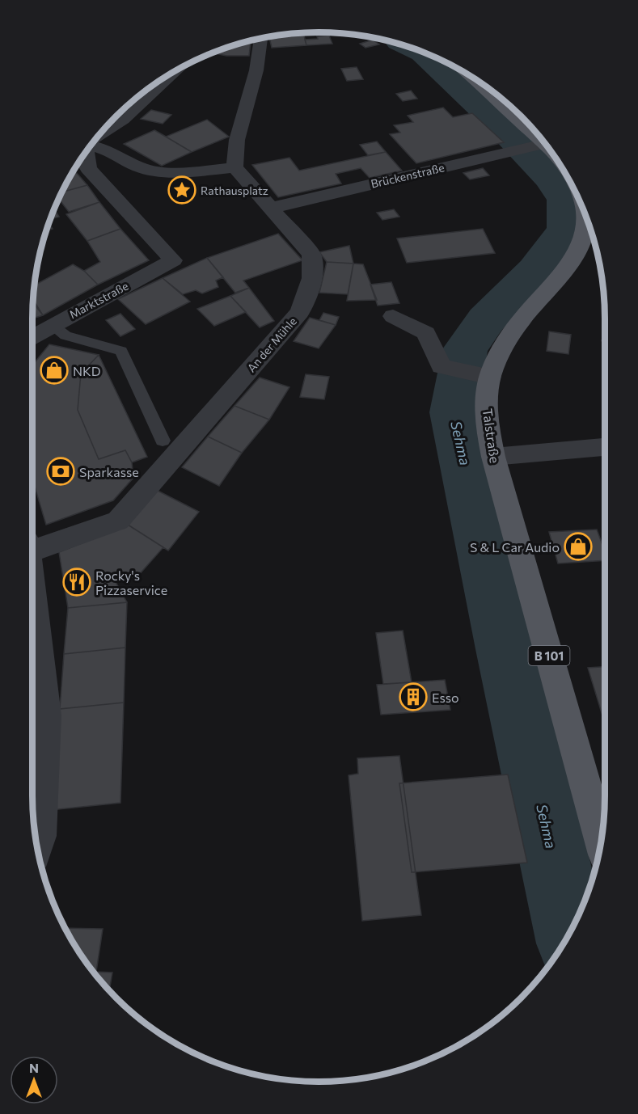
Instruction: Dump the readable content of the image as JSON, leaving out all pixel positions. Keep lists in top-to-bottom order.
{
  "streets": {
    "main road": ["Talstraße", "B 101"],
    "street": ["Brückenstraße", "Marktstraße", "An der Mühle"]
  },
  "crossings": [
    ["Brückenstraße", "An der Mühle"],
    ["Brückenstraße", "Talstraße"]
  ],
  "water": ["Sehma"],
  "places": {
    "place": ["Rathausplatz"],
    "shop": ["NKD", "S & L Car Audio"],
    "bank": ["Sparkasse"],
    "restaurant": ["Rocky's Pizzaservice"],
    "building": ["Esso"]
  },
  "north": "top"
}
